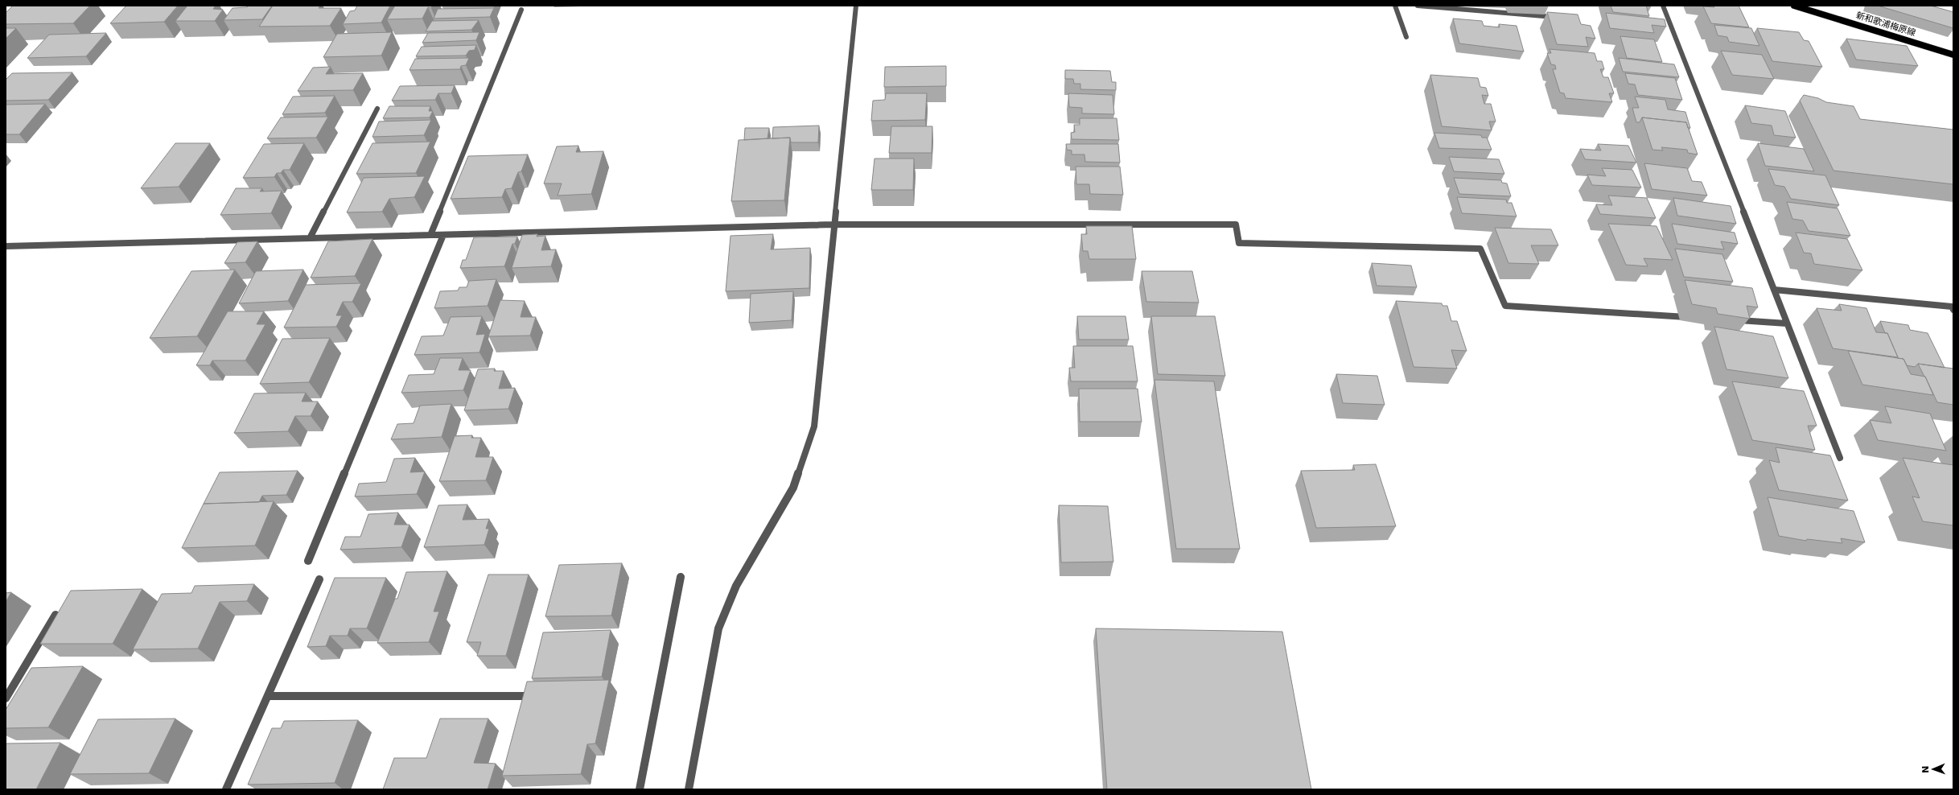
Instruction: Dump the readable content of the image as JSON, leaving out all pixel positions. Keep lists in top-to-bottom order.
{
  "streets": {
    "main road": ["新和歌浦梅原線"]
  },
  "north": "left"
}
